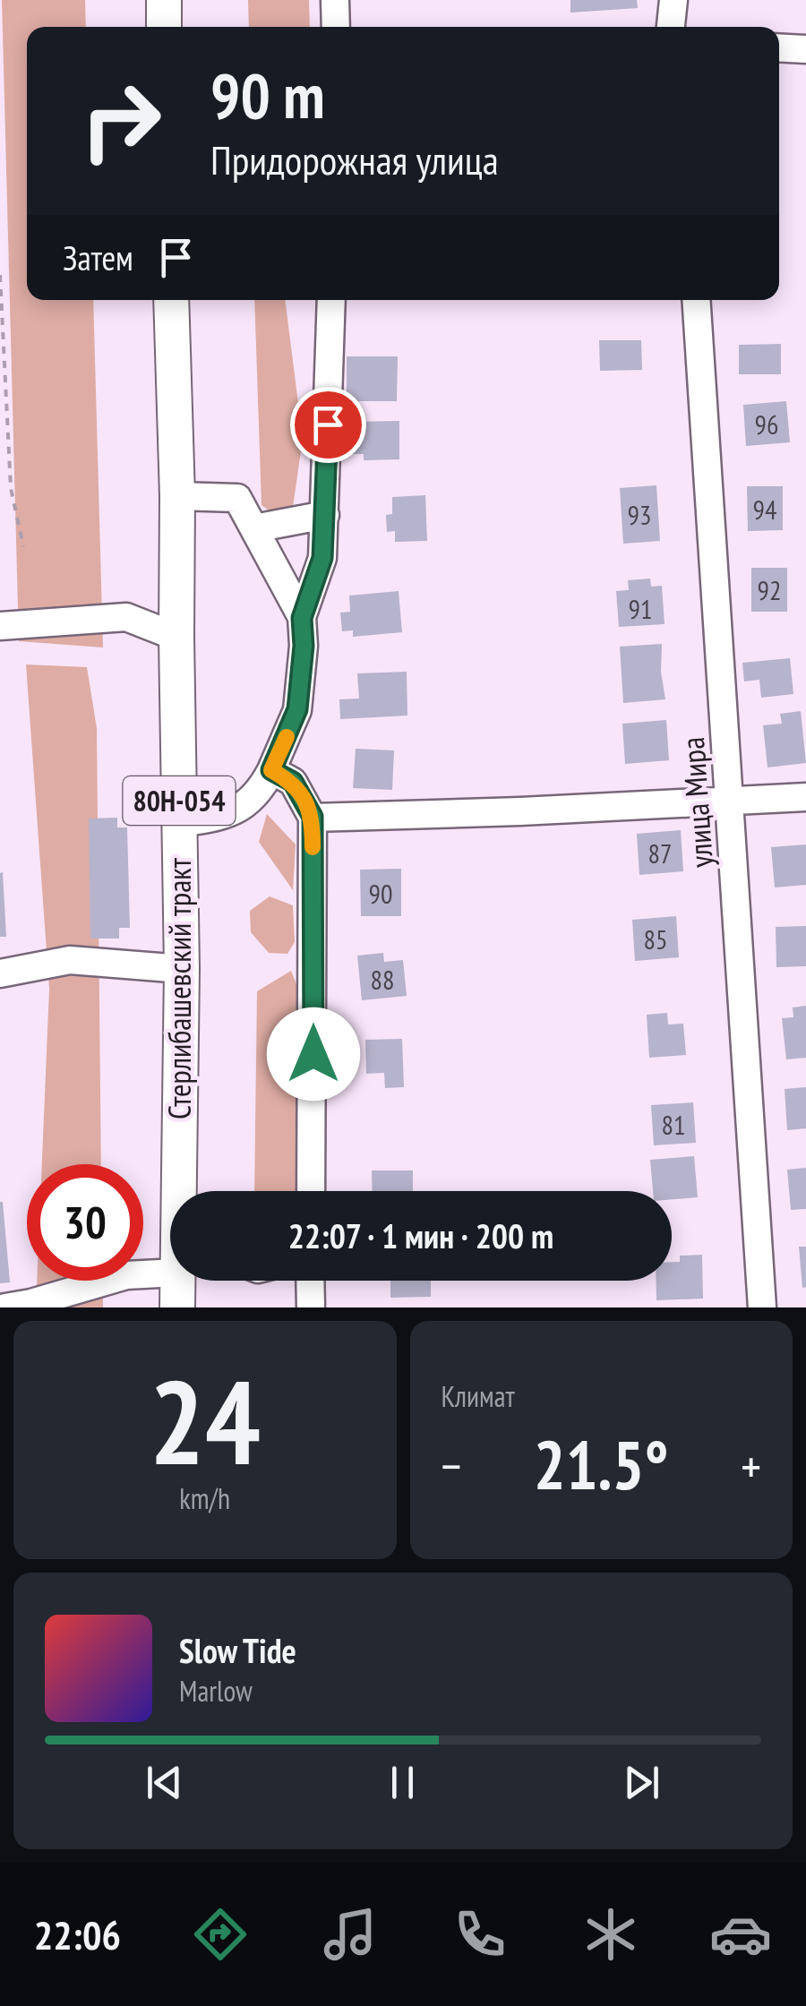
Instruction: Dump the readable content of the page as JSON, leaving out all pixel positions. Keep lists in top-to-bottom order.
{
  "streets": {
    "main road": ["80Н-054", "Стерлибашевский тракт"],
    "street": ["улица Мира"]
  },
  "house_numbers": [
    "96",
    "94",
    "93",
    "92",
    "91",
    "87",
    "90",
    "85",
    "88",
    "81"
  ],
  "page": {
    "turn": ["90 m", "Придорожная улица"],
    "then": "Затем",
    "limit": "30",
    "trip": "22:07 · 1 мин · 200 m",
    "tile": [
      ["24", "km/h"],
      "Климат"
    ],
    "heat": ["−", "21.5°", "+"],
    "song": ["Slow Tide", "Marlow"],
    "tabs": "22:06"
  }
}
